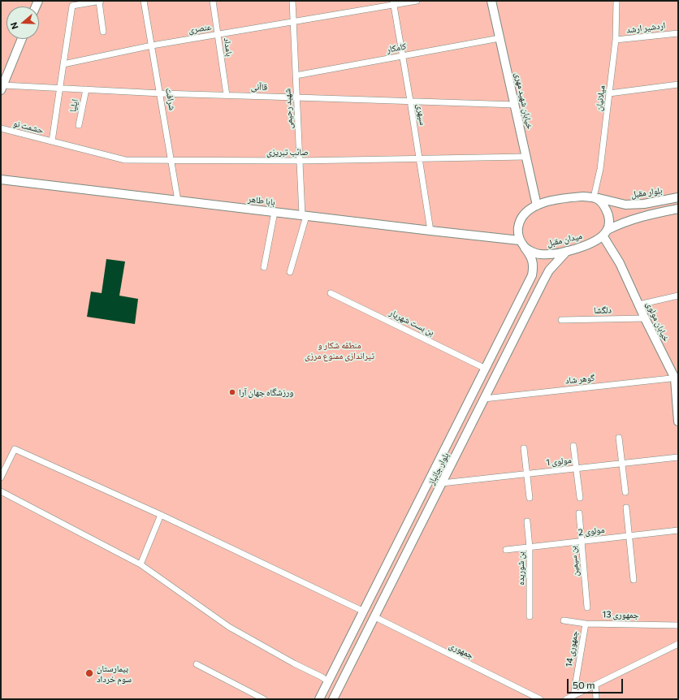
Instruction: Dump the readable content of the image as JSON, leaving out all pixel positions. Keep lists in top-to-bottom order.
{
  "streets": {
    "main road": [
      "خیابان شهید مهری",
      "بلوار مقبل",
      "بابا طاهر",
      "میدان مقبل",
      "خیابان مولوی",
      "بلوار جانباز"
    ],
    "street": [
      "اردشیر ارشد",
      "عنصری",
      "بامداد",
      "کامکار",
      "قاآنی",
      "میلانیان",
      "شرافت",
      "ایلیا",
      "شهید رحیمی",
      "سپهری",
      "حشمت نو",
      "صائب تبریزی",
      "دلگشا",
      "بن بست شهریار",
      "گوهر شاد",
      "مولوی 1",
      "مولوی 2",
      "بن سیمین",
      "بن شوریده",
      "جمهوری 13",
      "جمهوری 14",
      "جمهوری"
    ]
  },
  "crossings": [
    ["اردشیر ارشد", "میلانیان"],
    ["عنصری", "بامداد"],
    ["عنصری", "شرافت"],
    ["عنصری", "شهید رحیمی"],
    ["عنصری", "سپهری"],
    ["بامداد", "قاآنی"],
    ["کامکار", "خیابان شهید مهری"],
    ["کامکار", "شهید رحیمی"],
    ["کامکار", "سپهری"],
    ["قاآنی", "شرافت"],
    ["قاآنی", "خیابان شهید مهری"],
    ["قاآنی", "ایلیا"],
    ["قاآنی", "شهید رحیمی"],
    ["قاآنی", "سپهری"],
    ["میلانیان", "خیابان شهید مهری"],
    ["میلانیان", "بلوار مقبل"],
    ["میلانیان", "بابا طاهر"],
    ["میلانیان", "میدان مقبل"],
    ["میلانیان", "خیابان مولوی"],
    ["میلانیان", "بلوار جانباز"],
    ["شرافت", "صائب تبریزی"],
    ["شرافت", "بابا طاهر"],
    ["خیابان شهید مهری", "صائب تبریزی"],
    ["خیابان شهید مهری", "بلوار مقبل"],
    ["خیابان شهید مهری", "بابا طاهر"],
    ["خیابان شهید مهری", "میدان مقبل"],
    ["خیابان شهید مهری", "خیابان مولوی"],
    ["خیابان شهید مهری", "بلوار جانباز"],
    ["شهید رحیمی", "صائب تبریزی"],
    ["شهید رحیمی", "بابا طاهر"],
    ["سپهری", "صائب تبریزی"],
    ["سپهری", "بابا طاهر"],
    ["حشمت نو", "صائب تبریزی"],
    ["بلوار مقبل", "بابا طاهر"],
    ["بلوار مقبل", "میدان مقبل"],
    ["بلوار مقبل", "خیابان مولوی"],
    ["بلوار مقبل", "بلوار جانباز"],
    ["بابا طاهر", "میدان مقبل"],
    ["بابا طاهر", "خیابان مولوی"],
    ["بابا طاهر", "بلوار جانباز"],
    ["میدان مقبل", "خیابان مولوی"],
    ["میدان مقبل", "بلوار جانباز"],
    ["دلگشا", "خیابان مولوی"],
    ["خیابان مولوی", "گوهر شاد"],
    ["خیابان مولوی", "بلوار جانباز"],
    ["بن بست شهریار", "بلوار جانباز"],
    ["گوهر شاد", "بلوار جانباز"],
    ["مولوی 1", "بلوار جانباز"],
    ["بلوار جانباز", "جمهوری"],
    ["مولوی 2", "بن سیمین"],
    ["مولوی 2", "بن شوریده"],
    ["جمهوری 13", "جمهوری 14"]
  ],
  "parks": ["منطقه شکار و تیراندازی ممنوع مرزی"],
  "places": ["ورزشگاه جهان آرا", "بیمارستان سوم خرداد"],
  "scale_bar": "50 m",
  "north": "left"
}
